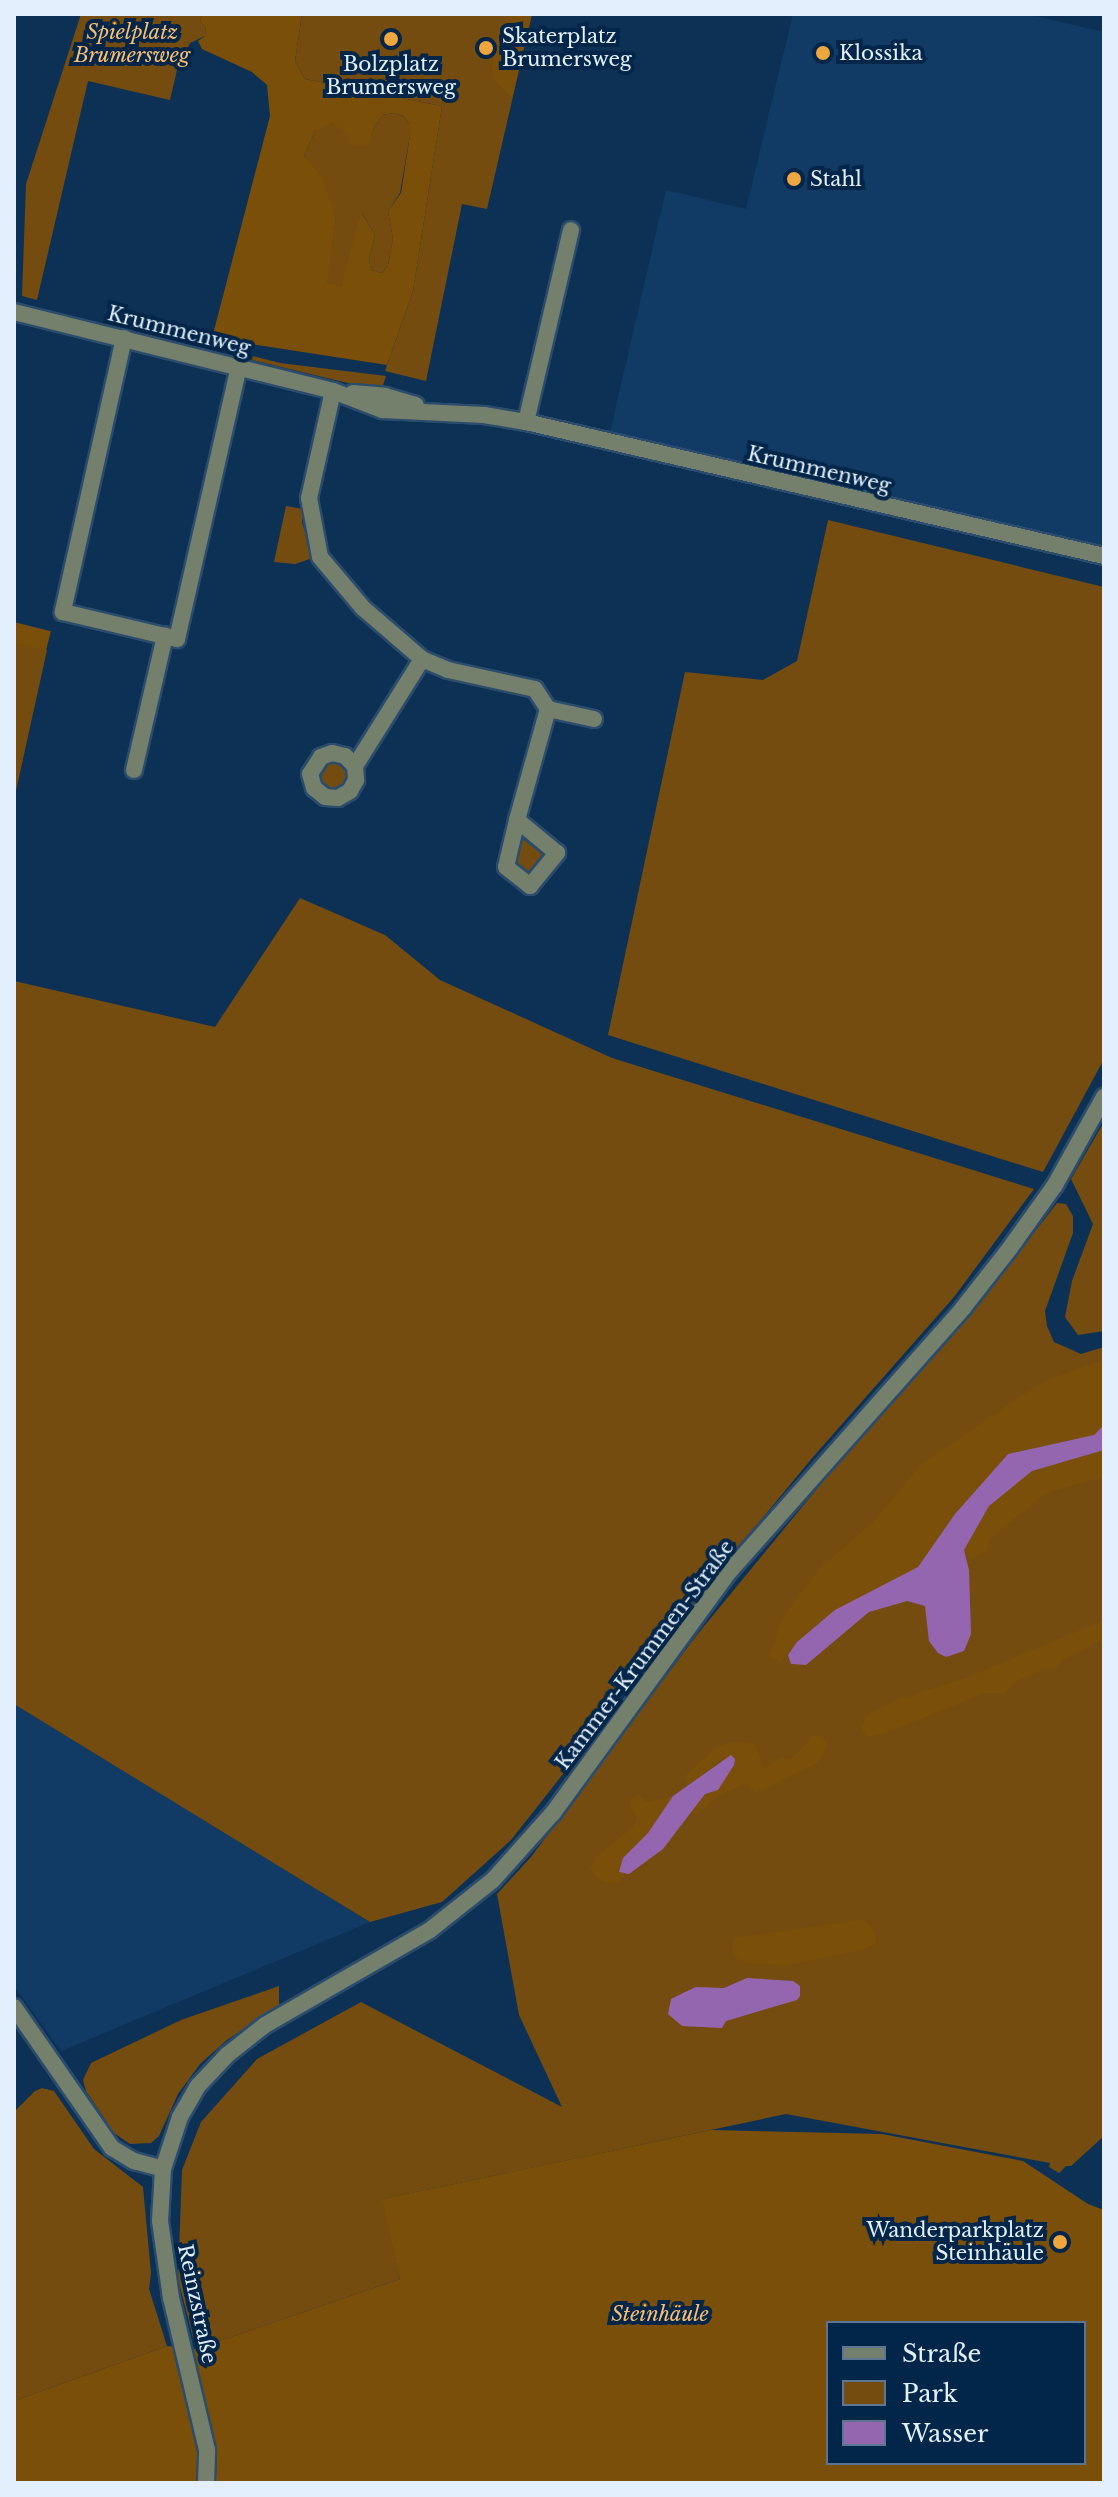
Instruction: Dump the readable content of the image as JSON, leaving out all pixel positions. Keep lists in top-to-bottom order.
{
  "streets": {
    "street": ["Krummenweg", "Kammer-Krummen-Straße", "Reinzstraße"]
  },
  "crossings": [
    ["Kammer-Krummen-Straße", "Reinzstraße"]
  ],
  "parks": ["Spielplatz Brumersweg", "Steinhäule"],
  "places": [
    "Bolzplatz Brumersweg",
    "Skaterplatz Brumersweg",
    "Klossika",
    "Stahl",
    "Wanderparkplatz Steinhäule"
  ],
  "legend": ["Straße", "Park", "Wasser"]
}
